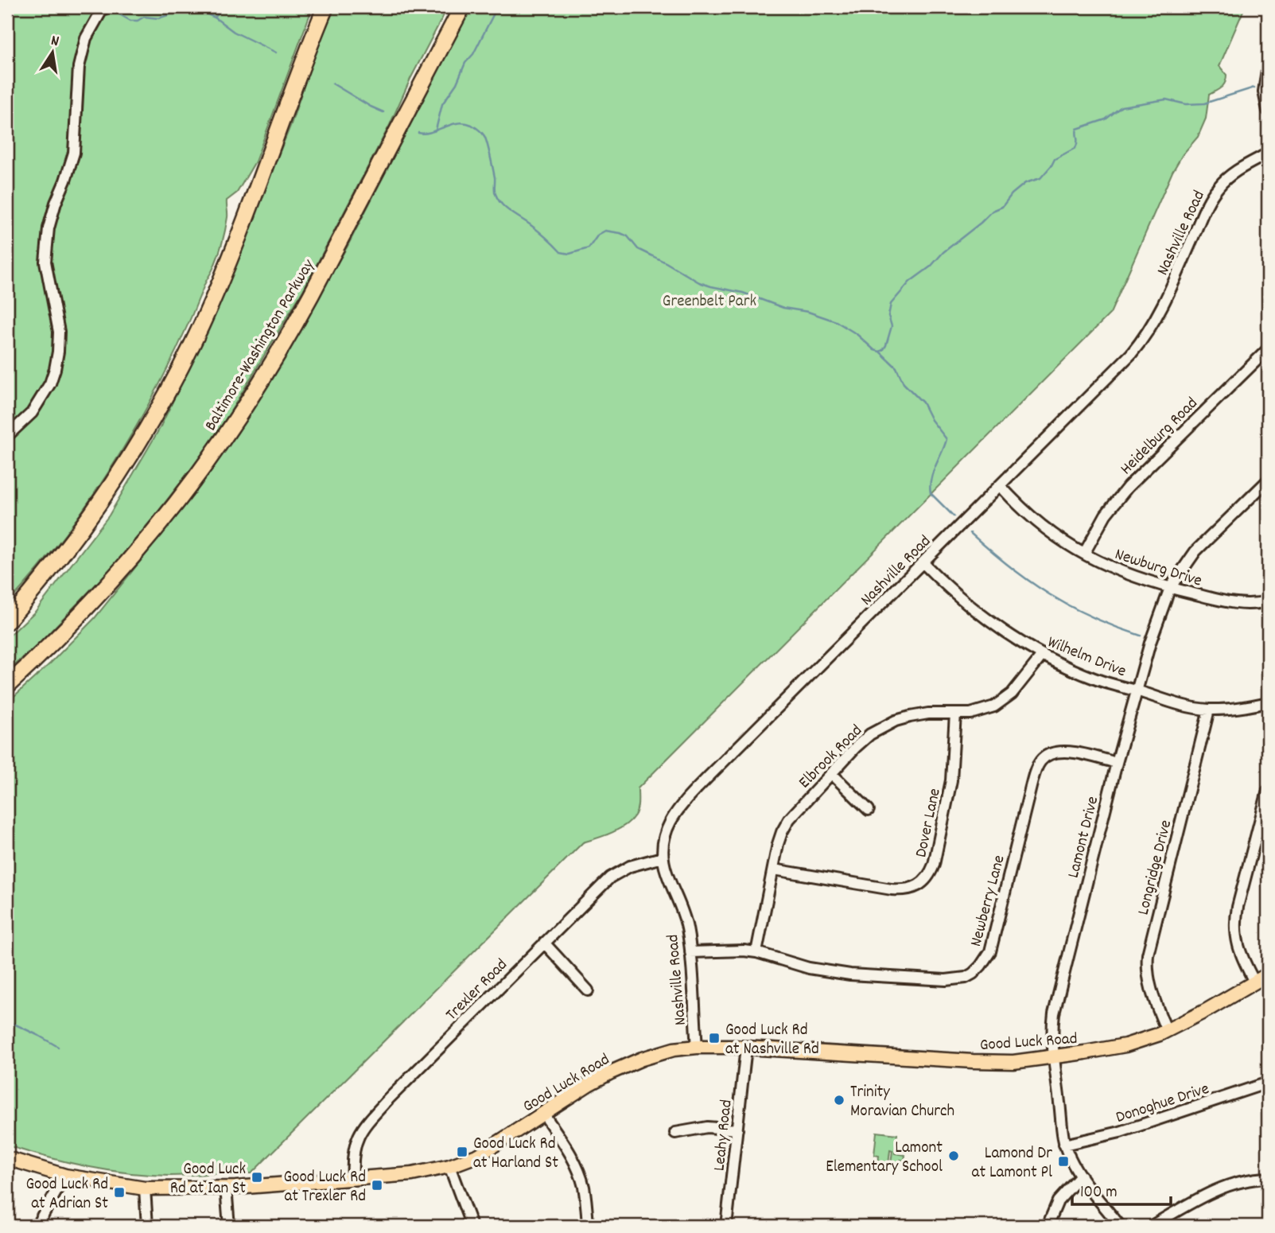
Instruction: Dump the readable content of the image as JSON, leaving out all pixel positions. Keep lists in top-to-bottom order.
{
  "streets": {
    "highway": ["Baltimore-Washington Parkway"],
    "main road": ["Good Luck Road"],
    "street": [
      "Nashville Road",
      "Heidelburg Road",
      "Newburg Drive",
      "Wilhelm Drive",
      "Elbrook Road",
      "Dover Lane",
      "Lamont Drive",
      "Longridge Drive",
      "Newberry Lane",
      "Trexler Road",
      "Donoghue Drive",
      "Leahy Road"
    ]
  },
  "crossings": [
    ["Nashville Road", "Newburg Drive"],
    ["Nashville Road", "Wilhelm Drive"],
    ["Nashville Road", "Newberry Lane"],
    ["Nashville Road", "Trexler Road"],
    ["Nashville Road", "Good Luck Road"],
    ["Heidelburg Road", "Newburg Drive"],
    ["Newburg Drive", "Lamont Drive"],
    ["Wilhelm Drive", "Elbrook Road"],
    ["Wilhelm Drive", "Lamont Drive"],
    ["Wilhelm Drive", "Longridge Drive"],
    ["Elbrook Road", "Dover Lane"],
    ["Elbrook Road", "Newberry Lane"],
    ["Lamont Drive", "Newberry Lane"],
    ["Lamont Drive", "Good Luck Road"],
    ["Lamont Drive", "Donoghue Drive"],
    ["Longridge Drive", "Good Luck Road"],
    ["Trexler Road", "Good Luck Road"],
    ["Good Luck Road", "Leahy Road"]
  ],
  "parks": ["Greenbelt Park"],
  "places": {
    "transit": [
      "Good Luck Rd at Nashville Rd",
      "Good Luck Rd at Harland St",
      "Lamond Dr at Lamont Pl",
      "Good Luck Rd at Ian St",
      "Good Luck Rd at Trexler Rd",
      "Good Luck Rd at Adrian St"
    ],
    "other": ["Trinity Moravian Church", "Lamont Elementary School"]
  },
  "scale_bar": "100 m",
  "north": "top"
}
